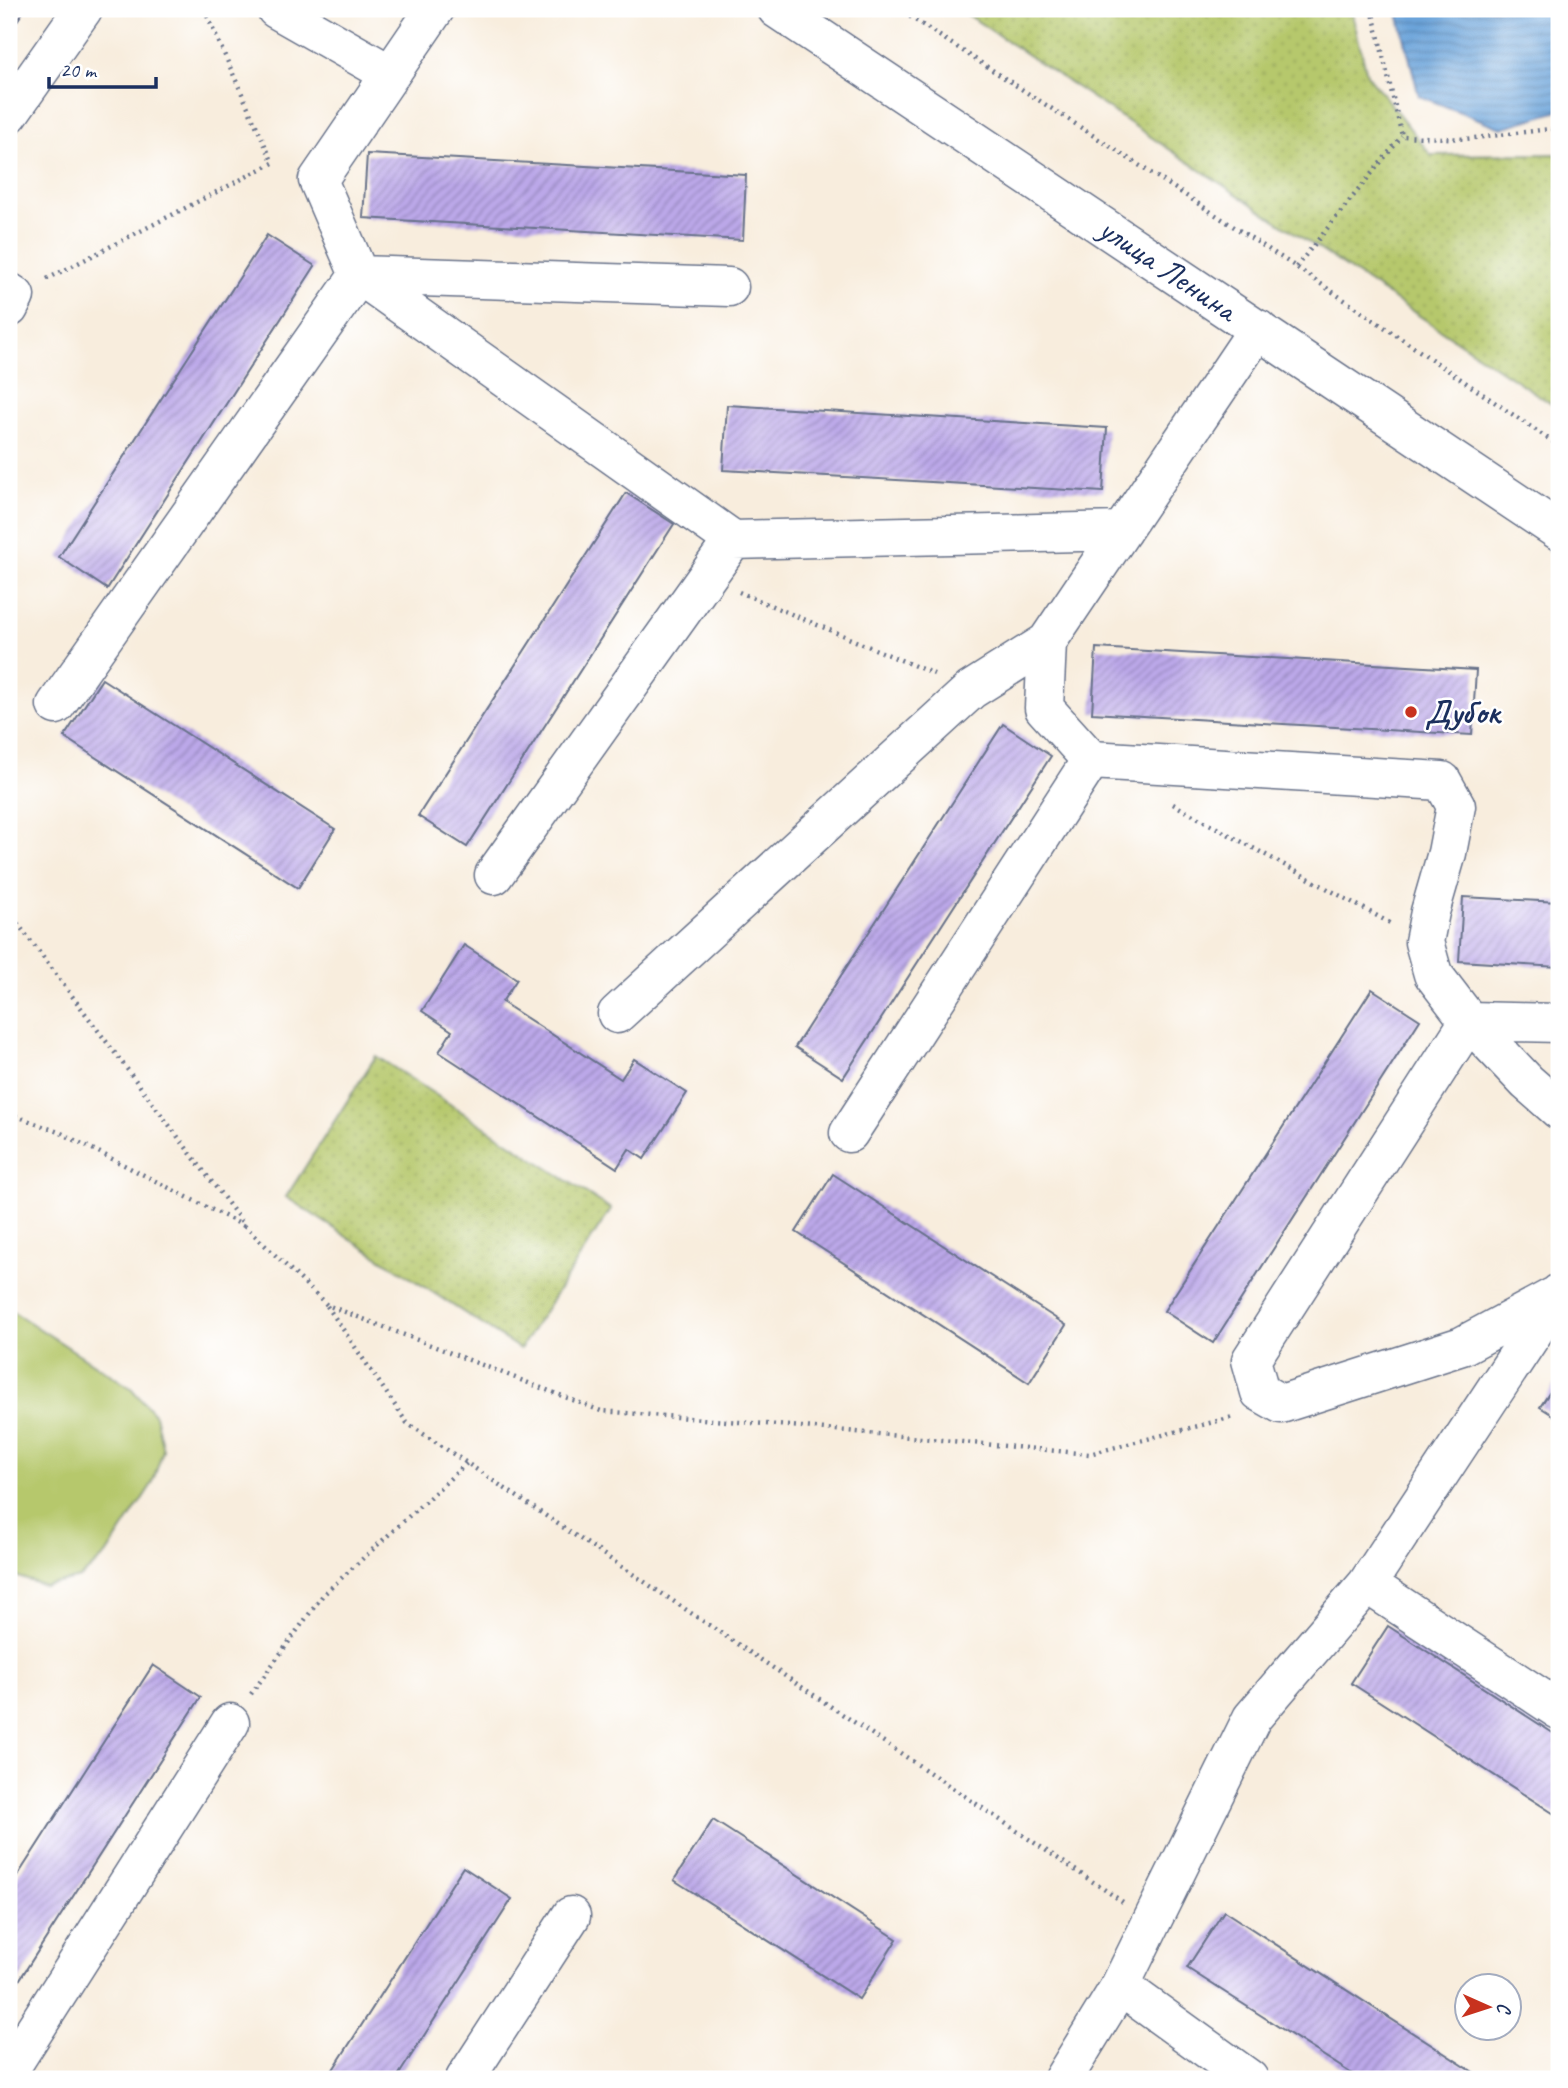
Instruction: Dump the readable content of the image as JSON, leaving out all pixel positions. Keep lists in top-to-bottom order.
{
  "streets": {
    "street": ["улица Ленина"]
  },
  "places": ["Дубок"],
  "scale_bar": "20 m",
  "north": "right"
}
